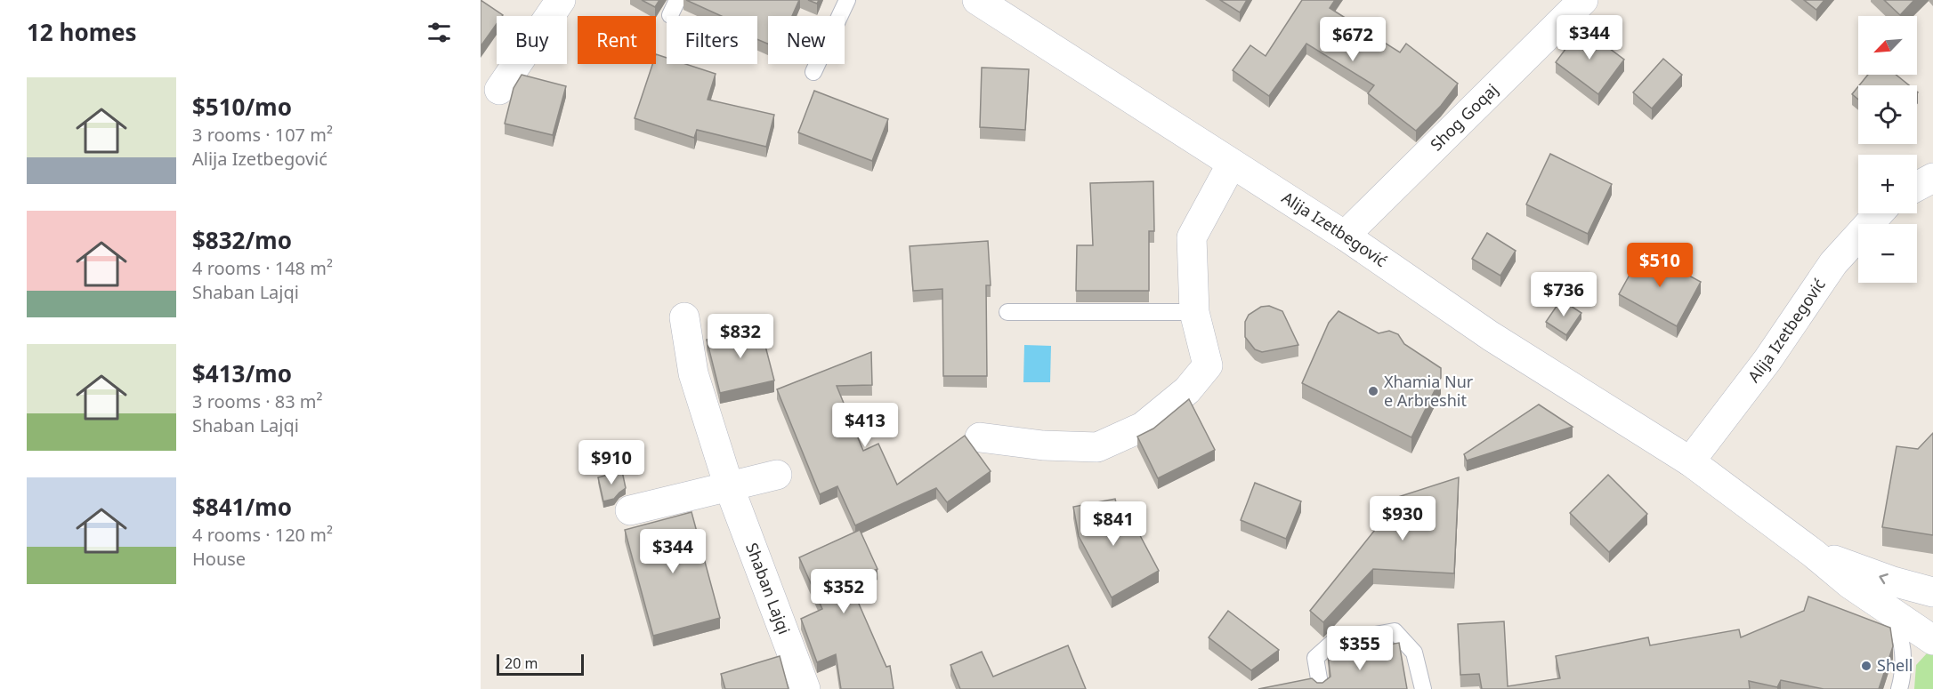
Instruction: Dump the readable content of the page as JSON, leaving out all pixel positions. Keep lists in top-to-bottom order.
{
  "streets": {
    "street": ["Shog Goqaj", "Alija Izetbegović", "Shaban Lajqi"]
  },
  "crossings": [
    ["Shog Goqaj", "Alija Izetbegović"]
  ],
  "places": ["Xhamia Nur e Arbreshit", "Shell"],
  "scale_bar": "20 m",
  "north": "bottom left",
  "page": {
    "heading": "12 homes",
    "price": [
      "$344",
      "$672",
      "$510",
      "$736",
      "$832",
      "$413",
      "$910",
      "$930",
      "$841",
      "$344",
      "$352",
      "$355"
    ],
    "map_buttons": ["+", "−"],
    "chip": [
      "Buy",
      "Rent",
      "Filters",
      "New"
    ],
    "list": [
      {
        "name": "$510/mo",
        "note": "3 rooms · 107 m² · Alija Izetbegović"
      },
      {
        "name": "$832/mo",
        "note": "4 rooms · 148 m² · Shaban Lajqi"
      },
      {
        "name": "$413/mo",
        "note": "3 rooms · 83 m² · Shaban Lajqi"
      },
      {
        "name": "$841/mo",
        "note": "4 rooms · 120 m² · House"
      }
    ],
    "scale": "20 m"
  }
}
